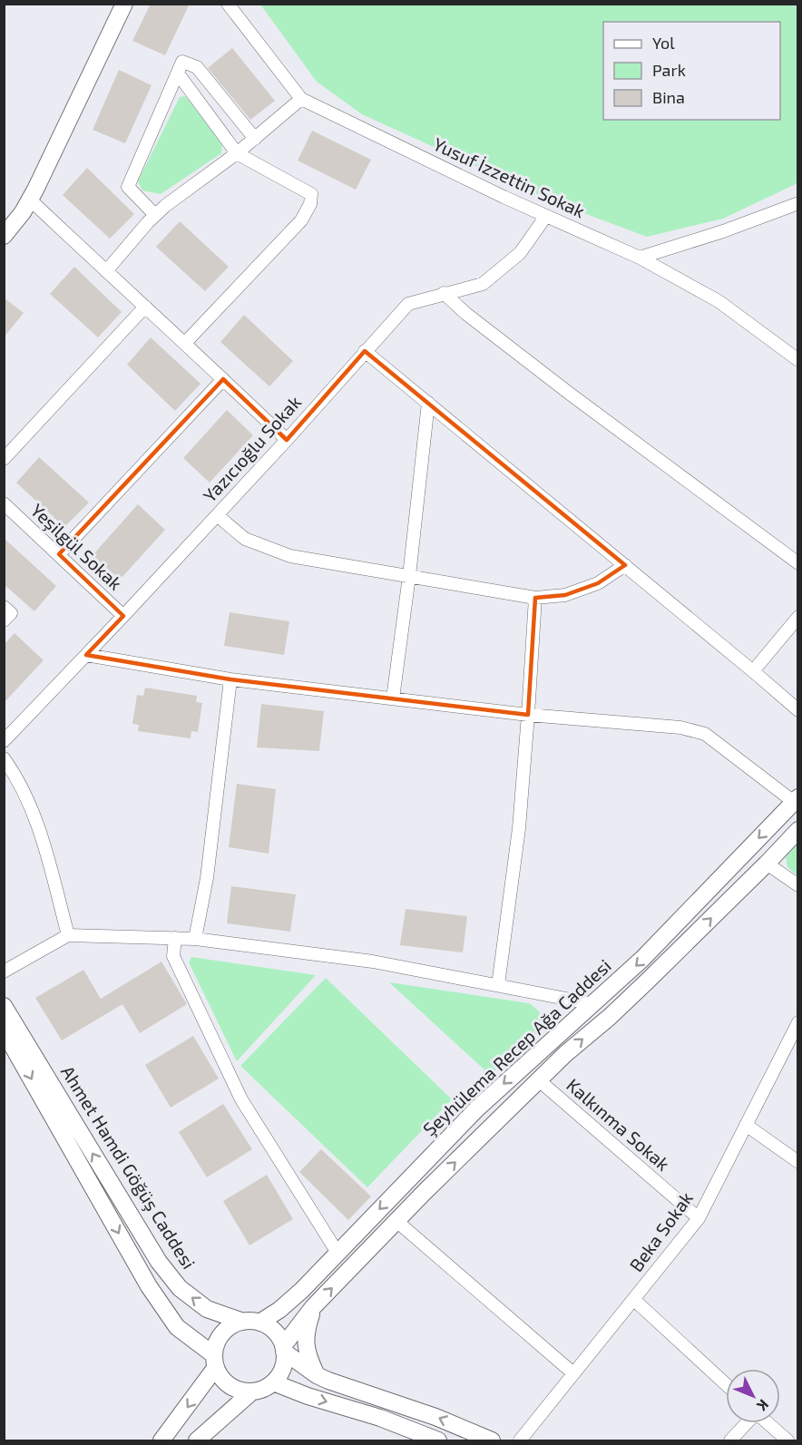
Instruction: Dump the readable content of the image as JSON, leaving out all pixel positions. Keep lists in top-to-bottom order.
{
  "streets": {
    "street": [
      "Yusuf İzzettin Sokak",
      "Yazıcıoğlu Sokak",
      "Yeşilgül Sokak",
      "Şeyhülema Recep Ağa Caddesi",
      "Kalkınma Sokak",
      "Ahmet Hamdi Göğüş Caddesi",
      "Beka Sokak"
    ]
  },
  "crossings": [
    ["Yusuf İzzettin Sokak", "Yazıcıoğlu Sokak"],
    ["Yazıcıoğlu Sokak", "Yeşilgül Sokak"],
    ["Şeyhülema Recep Ağa Caddesi", "Kalkınma Sokak"],
    ["Şeyhülema Recep Ağa Caddesi", "Ahmet Hamdi Göğüş Caddesi"],
    ["Kalkınma Sokak", "Beka Sokak"]
  ],
  "legend": ["Yol", "Park", "Bina"],
  "north": "bottom right"
}
